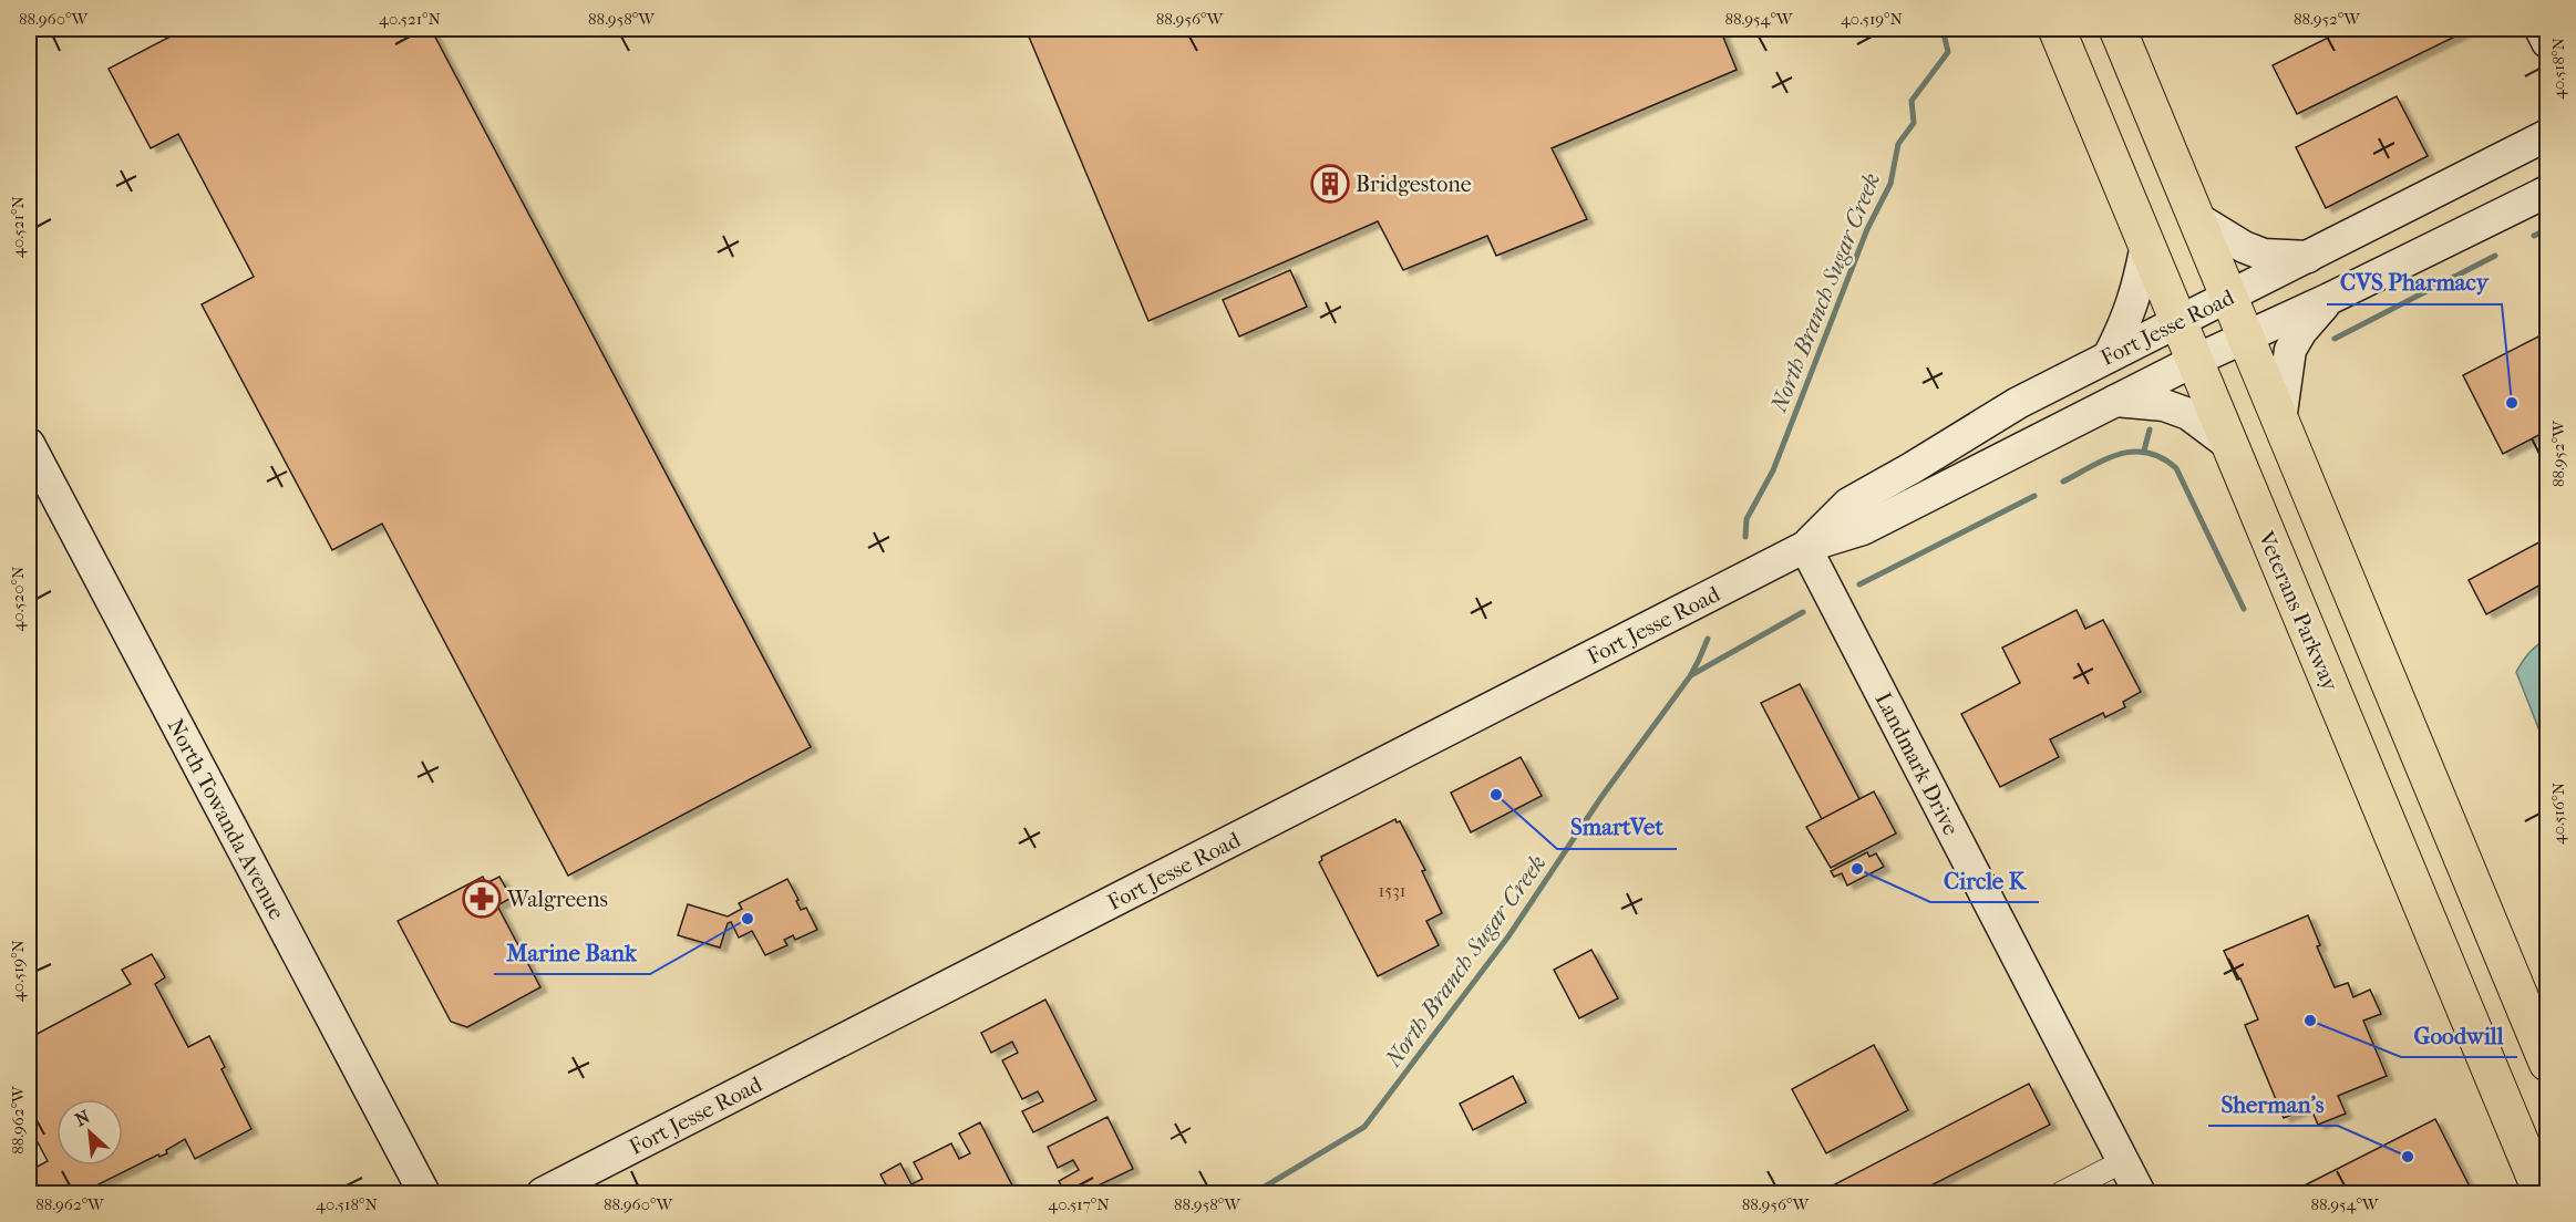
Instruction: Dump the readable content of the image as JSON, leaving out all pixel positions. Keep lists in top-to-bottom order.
{
  "streets": {
    "highway": ["Veterans Parkway"],
    "main road": ["Fort Jesse Road", "Landmark Drive", "North Towanda Avenue"]
  },
  "crossings": [
    ["Fort Jesse Road", "Veterans Parkway"],
    ["Fort Jesse Road", "Landmark Drive"]
  ],
  "water": ["North Branch Sugar Creek"],
  "places": {
    "building": ["Bridgestone"],
    "other": [
      "CVS Pharmacy",
      "SmartVet",
      "Circle K",
      "Marine Bank",
      "Goodwill",
      "Sherman's"
    ],
    "pharmacy": ["Walgreens"]
  },
  "house_numbers": ["1531"],
  "north": "top left",
  "coordinates": [
    "88.960°W",
    "40.521°N",
    "88.958°W",
    "88.956°W",
    "88.954°W",
    "40.519°N",
    "88.952°W",
    "40.518°N",
    "40.520°N",
    "40.516°N",
    "88.962°W",
    "40.517°N"
  ]
}
